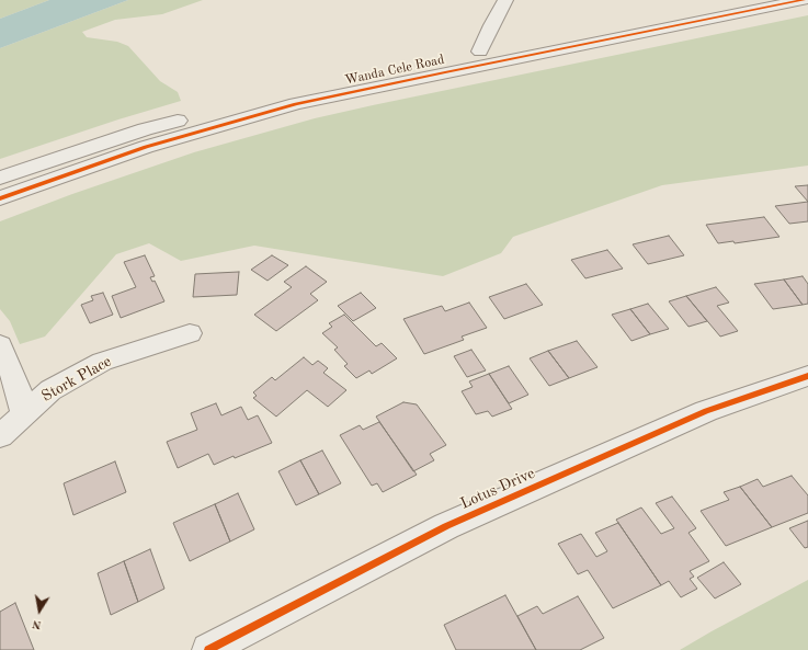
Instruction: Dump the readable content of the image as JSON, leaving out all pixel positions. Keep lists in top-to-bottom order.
{
  "streets": {
    "street": ["Wanda Cele Road", "Stork Place", "Lotus Drive"]
  },
  "north": "bottom"
}
